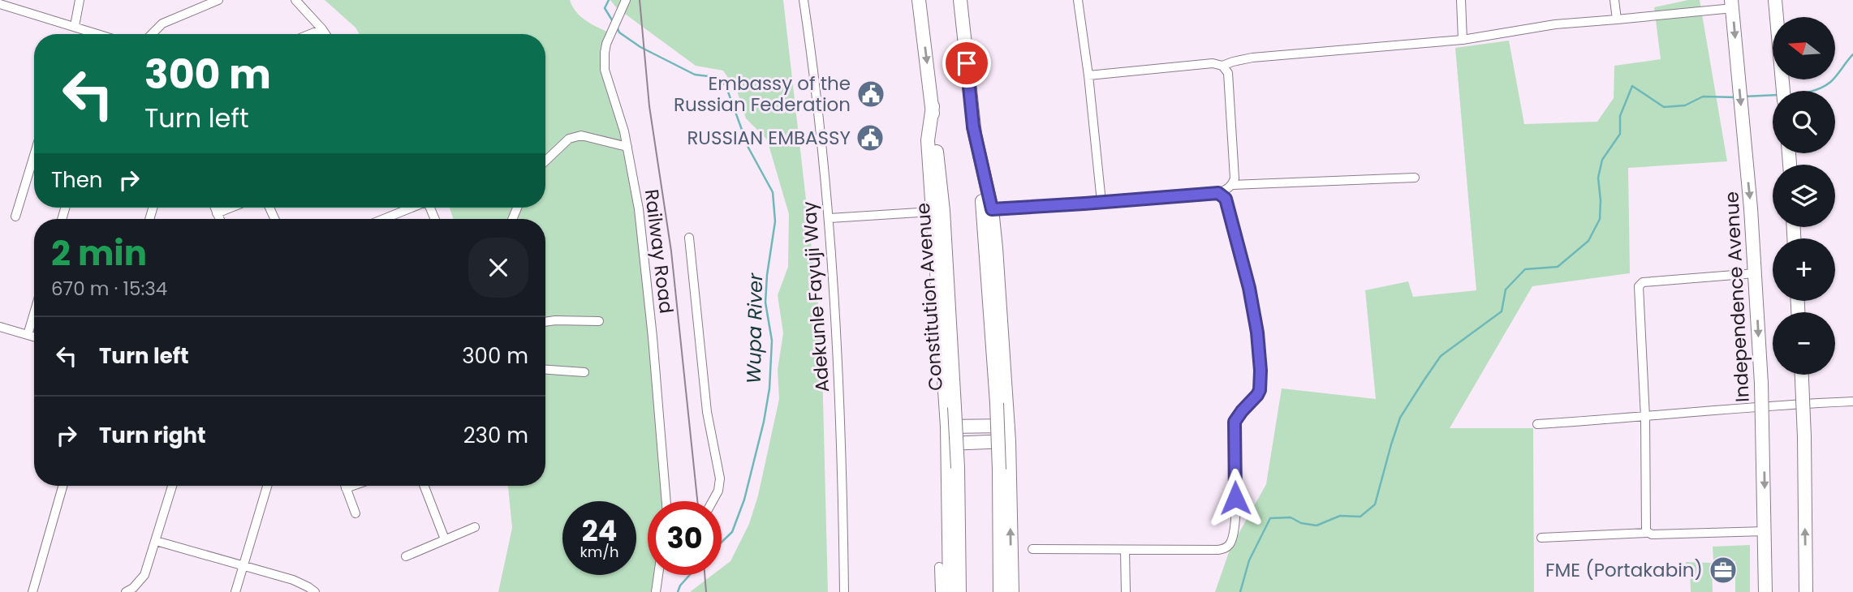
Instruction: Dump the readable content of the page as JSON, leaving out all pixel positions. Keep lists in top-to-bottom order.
{
  "streets": {
    "main road": ["Constitution Avenue", "Independence Avenue"],
    "street": ["Railway Road", "Adekunle Fayuji Way"]
  },
  "water": ["Wupa River"],
  "places": {
    "public building": ["Embassy of the Russian Federation", "RUSSIAN EMBASSY"],
    "office": ["FME (Portakabin)"]
  },
  "north": "left",
  "page": {
    "map_buttons": ["+", "−"],
    "turn": ["300 m", "Turn left"],
    "then": "Then",
    "heading": ["2 min", "670 m · 15:34"],
    "list": [
      {
        "name": "Turn left",
        "value": "300 m"
      },
      {
        "name": "Turn right",
        "value": "230 m"
      }
    ],
    "speed": "24 km/h",
    "limit": "30"
  }
}
